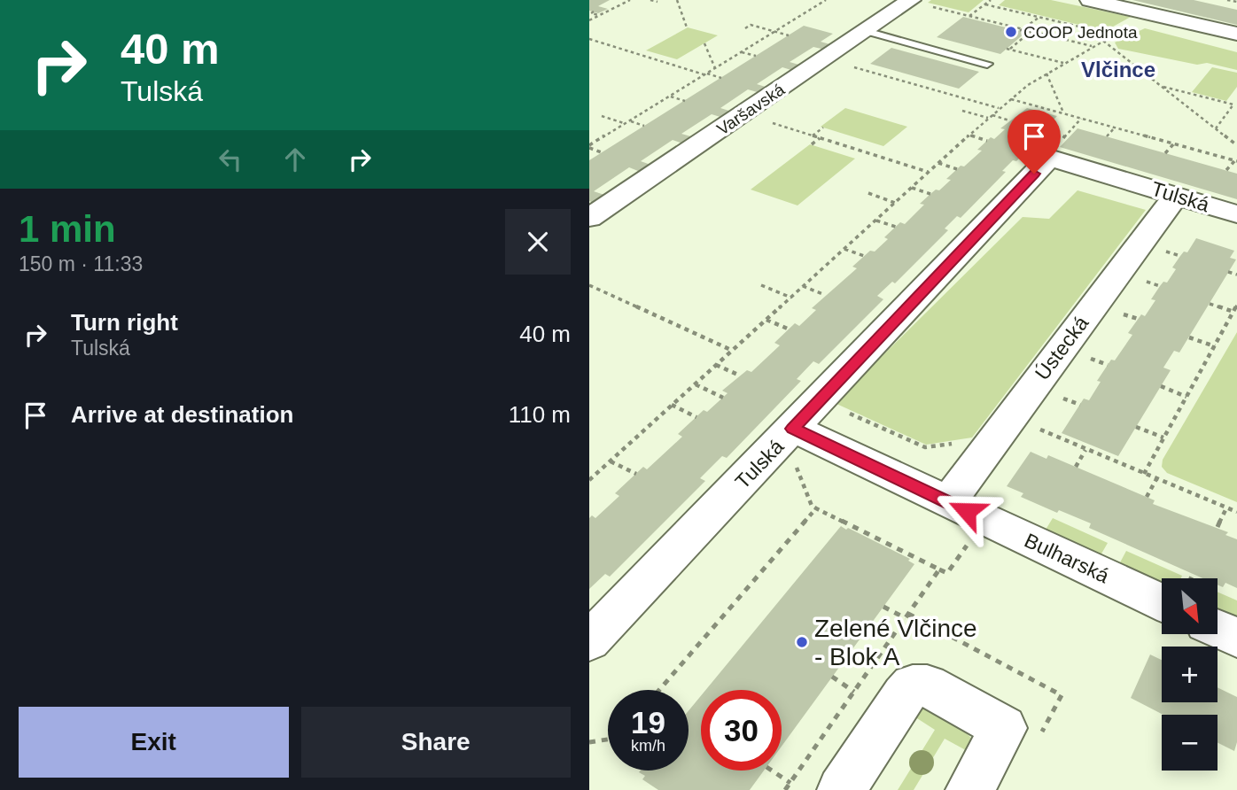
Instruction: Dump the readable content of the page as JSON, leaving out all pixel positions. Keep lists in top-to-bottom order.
{
  "streets": {
    "street": [
      "Varšavská",
      "Tulská",
      "Ústecká",
      "Bulharská"
    ]
  },
  "crossings": [
    ["Tulská", "Ústecká"],
    ["Tulská", "Bulharská"],
    ["Ústecká", "Bulharská"]
  ],
  "districts": ["Vlčince"],
  "places": ["COOP Jednota", "Zelené Vlčince - Blok A"],
  "north": "bottom right",
  "page": {
    "turn": ["40 m", "Tulská"],
    "heading": ["1 min", "150 m · 11:33"],
    "list": [
      {
        "name": "Turn right",
        "note": "Tulská",
        "value": "40 m"
      },
      {
        "name": "Arrive at destination",
        "value": "110 m"
      }
    ],
    "map_buttons": ["+", "−"],
    "speed": "19 km/h",
    "limit": "30",
    "buttons": ["Exit", "Share"]
  }
}
